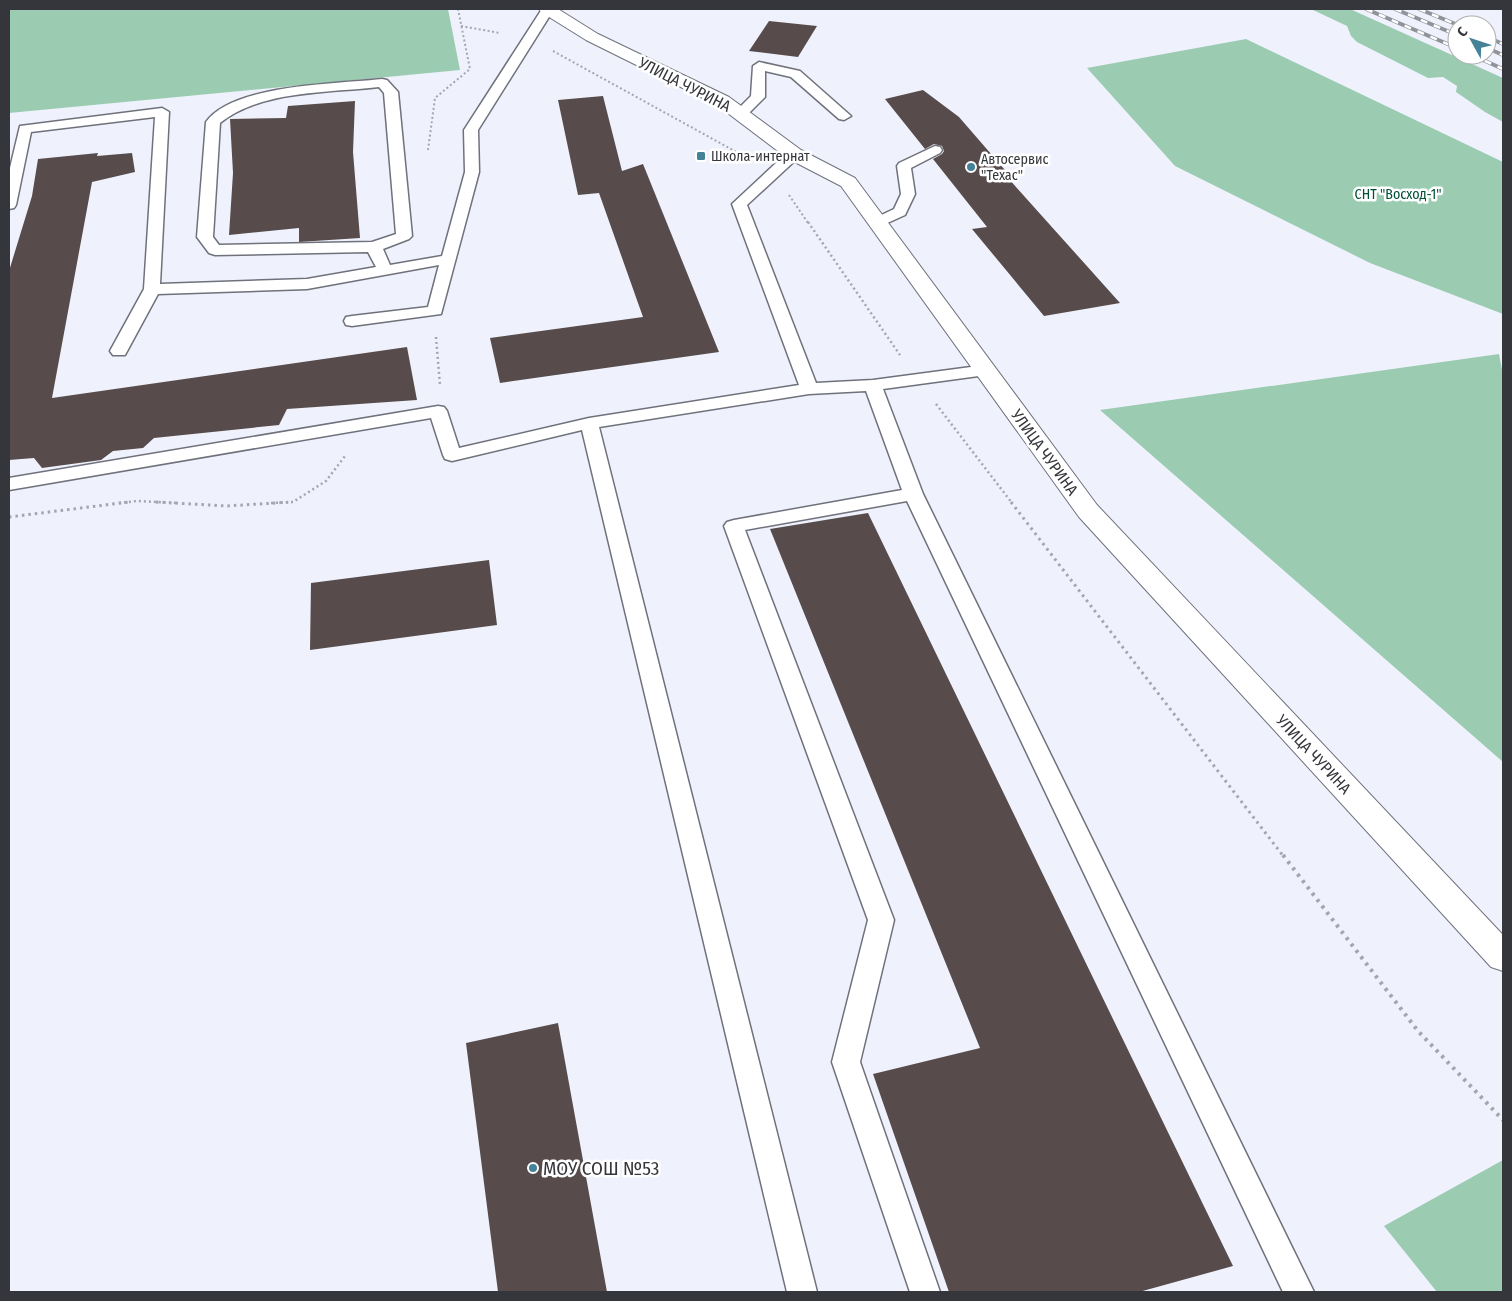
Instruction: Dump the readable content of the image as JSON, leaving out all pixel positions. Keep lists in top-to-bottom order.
{
  "streets": {
    "street": ["УЛИЦА ЧУРИНА"]
  },
  "parks": ["СНТ \"Восход-1\""],
  "places": {
    "transit": ["Школа-интернат"],
    "other": ["Автосервис \"Техас\"", "МОУ СОШ №53"]
  },
  "north": "top left"
}
